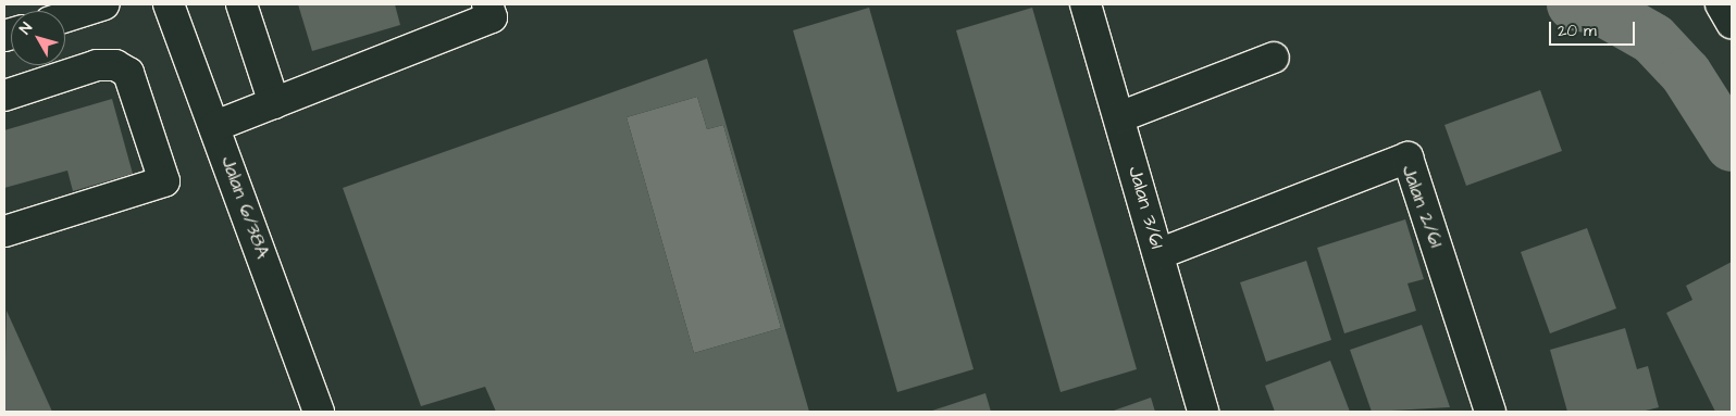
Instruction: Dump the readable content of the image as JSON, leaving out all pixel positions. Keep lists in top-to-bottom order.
{
  "streets": {
    "street": ["Jalan 2/61", "Jalan 6/38A", "Jalan 3/61"]
  },
  "crossings": [
    ["Jalan 2/61", "Jalan 3/61"]
  ],
  "scale_bar": "20 m",
  "north": "top left"
}
